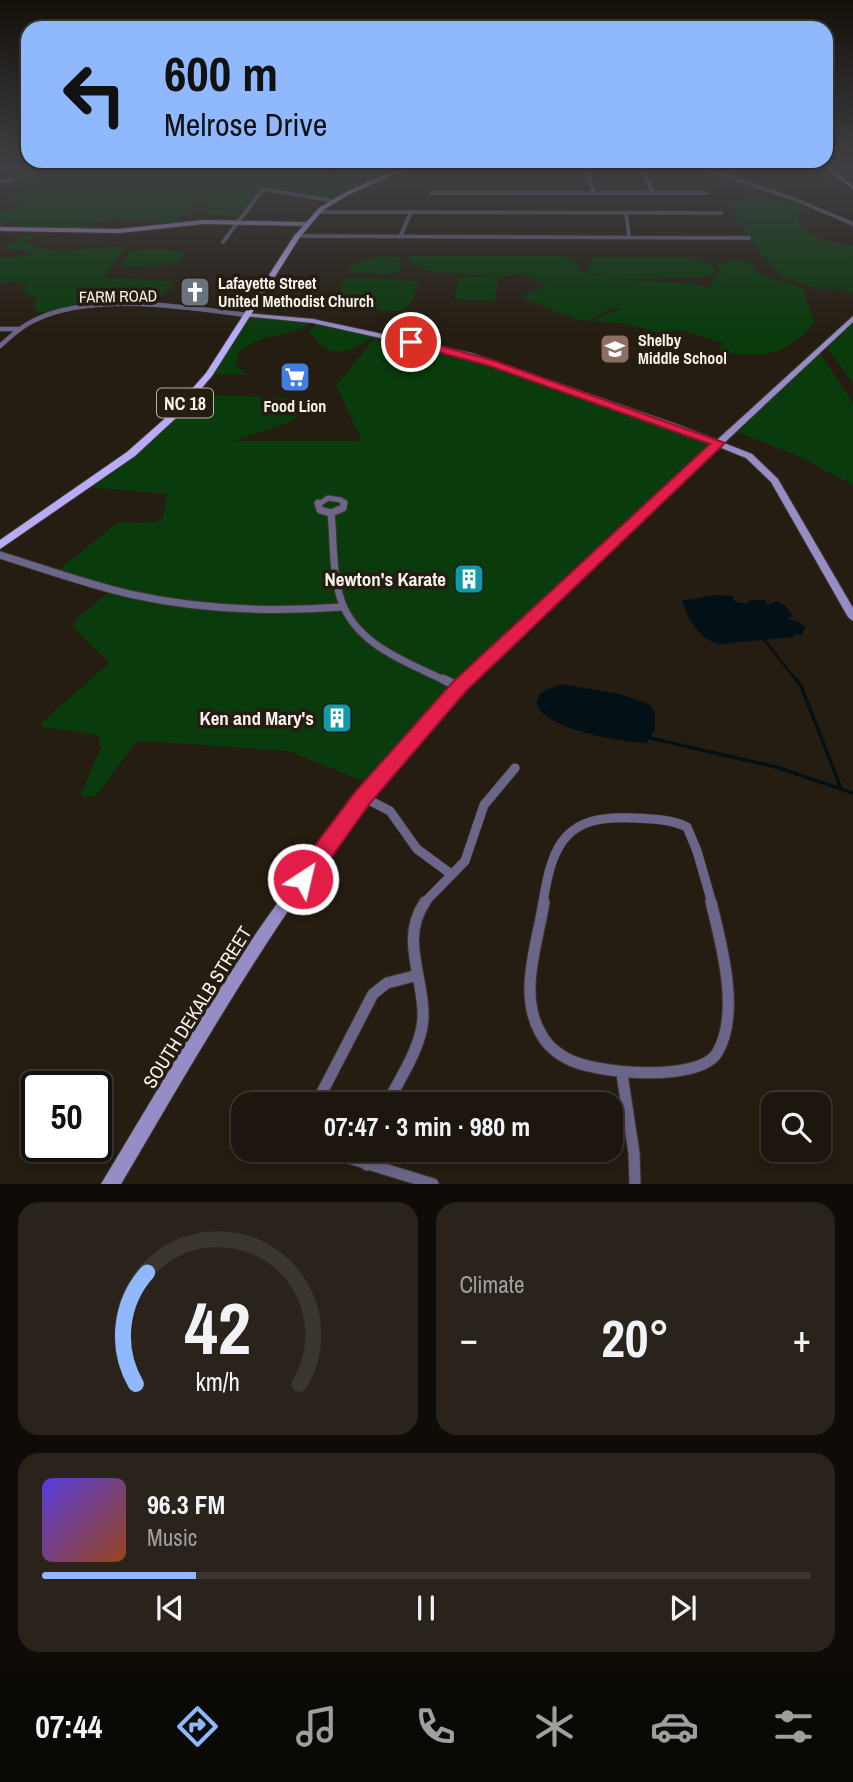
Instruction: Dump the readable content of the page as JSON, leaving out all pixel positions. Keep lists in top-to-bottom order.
{
  "streets": {
    "main road": ["NC 18"],
    "street": ["FARM ROAD", "SOUTH DEKALB STREET"]
  },
  "crossings": [
    ["FARM ROAD", "NC 18"]
  ],
  "places": {
    "church": ["Lafayette Street United Methodist Church"],
    "school or university": ["Shelby Middle School"],
    "supermarket": ["Food Lion"],
    "building": ["Newton's Karate", "Ken and Mary's"]
  },
  "page": {
    "turn": ["600 m", "Melrose Drive"],
    "limit": "50",
    "trip": "07:47 · 3 min · 980 m",
    "tile": "Climate",
    "heat": ["−", "20°", "+"],
    "song": ["96.3 FM", "Music"],
    "tabs": "07:44",
    "gauge": ["42", "km/h"]
  }
}
